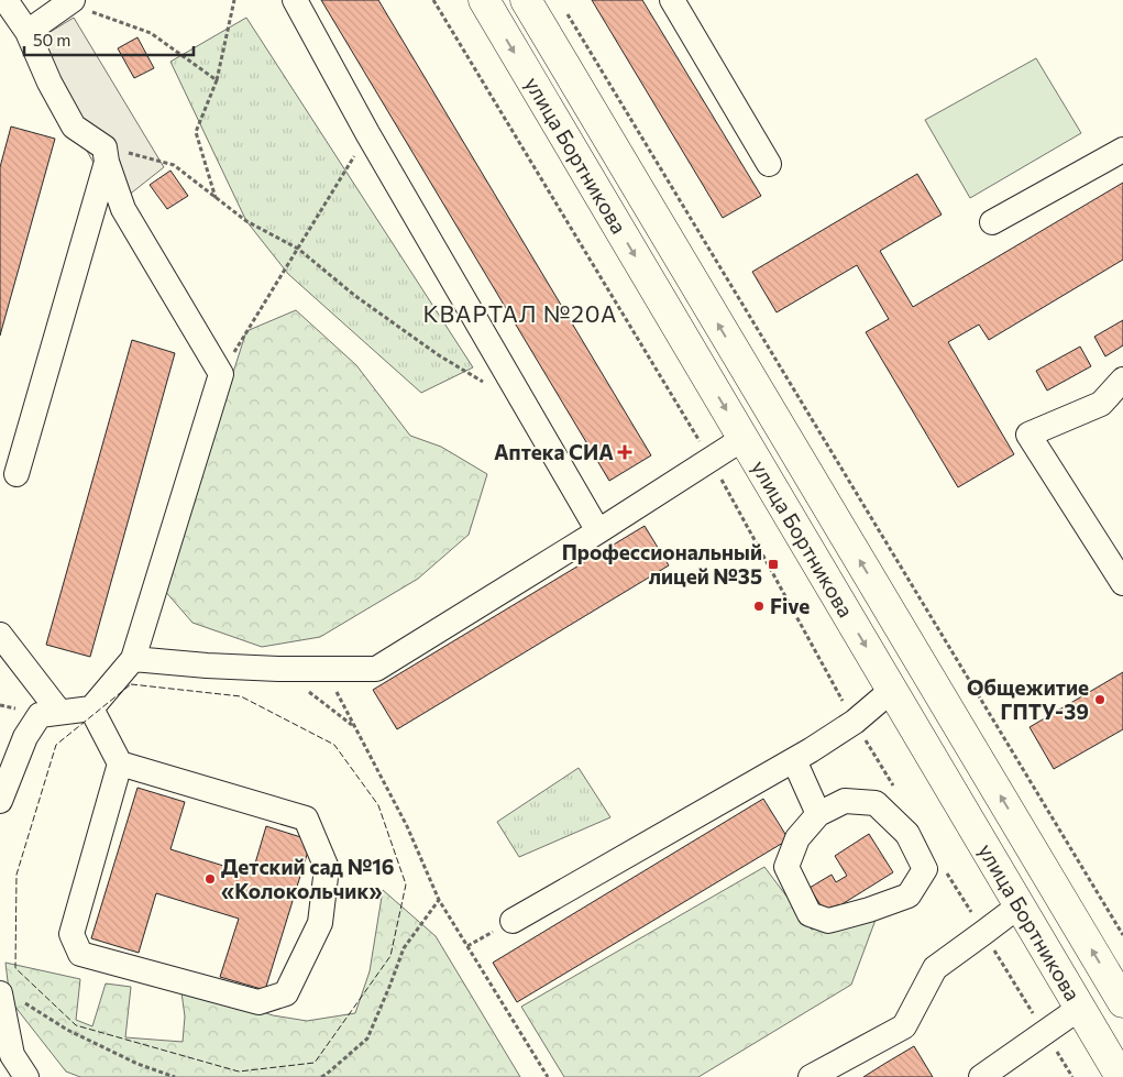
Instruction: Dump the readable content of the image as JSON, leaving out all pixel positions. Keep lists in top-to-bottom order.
{
  "streets": {
    "main road": ["улица Бортникова"]
  },
  "districts": ["КВАРТАЛ №20А"],
  "places": {
    "health": ["Аптека СИА"],
    "transit": ["Профессиональный лицей №35"],
    "other": ["Five", "Общежитие ГПТУ-39", "Детский сад №16 «Колокольчик»"]
  },
  "scale_bar": "50 m"
}
